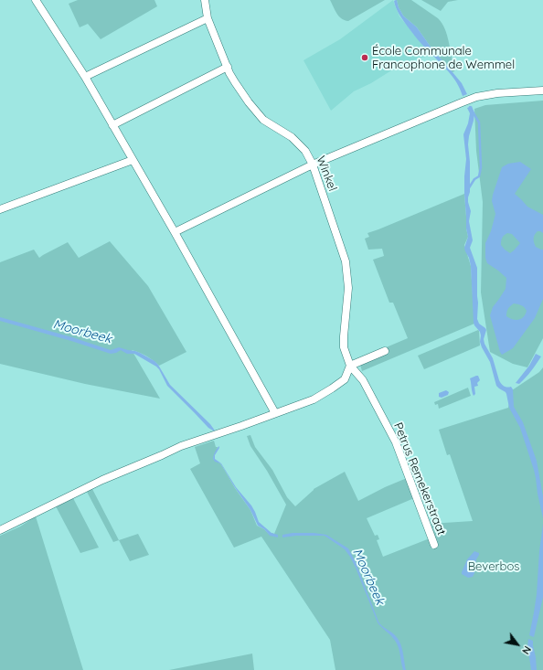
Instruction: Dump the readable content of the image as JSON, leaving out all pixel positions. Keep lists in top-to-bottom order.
{
  "streets": {
    "street": ["Winkel", "Petrus Remekerstraat"]
  },
  "crossings": [
    ["Winkel", "Petrus Remekerstraat"]
  ],
  "water": ["Moorbeek"],
  "parks": ["Beverbos"],
  "places": ["École Communale Francophone de Wemmel"],
  "north": "bottom right"
}
